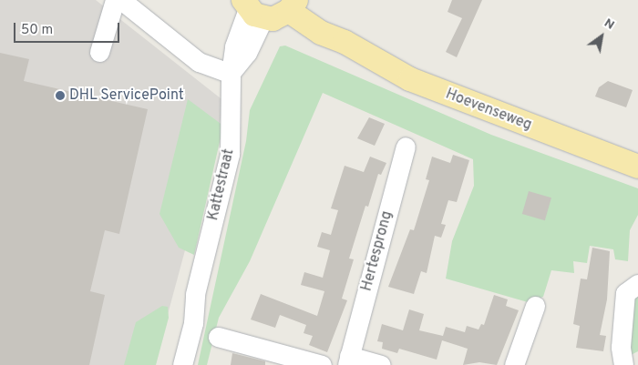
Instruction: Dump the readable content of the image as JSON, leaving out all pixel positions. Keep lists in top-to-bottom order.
{
  "streets": {
    "main road": ["Hoevenseweg"],
    "street": ["Kattestraat", "Hertesprong"]
  },
  "places": ["DHL ServicePoint"],
  "scale_bar": "50 m",
  "north": "top right"
}
